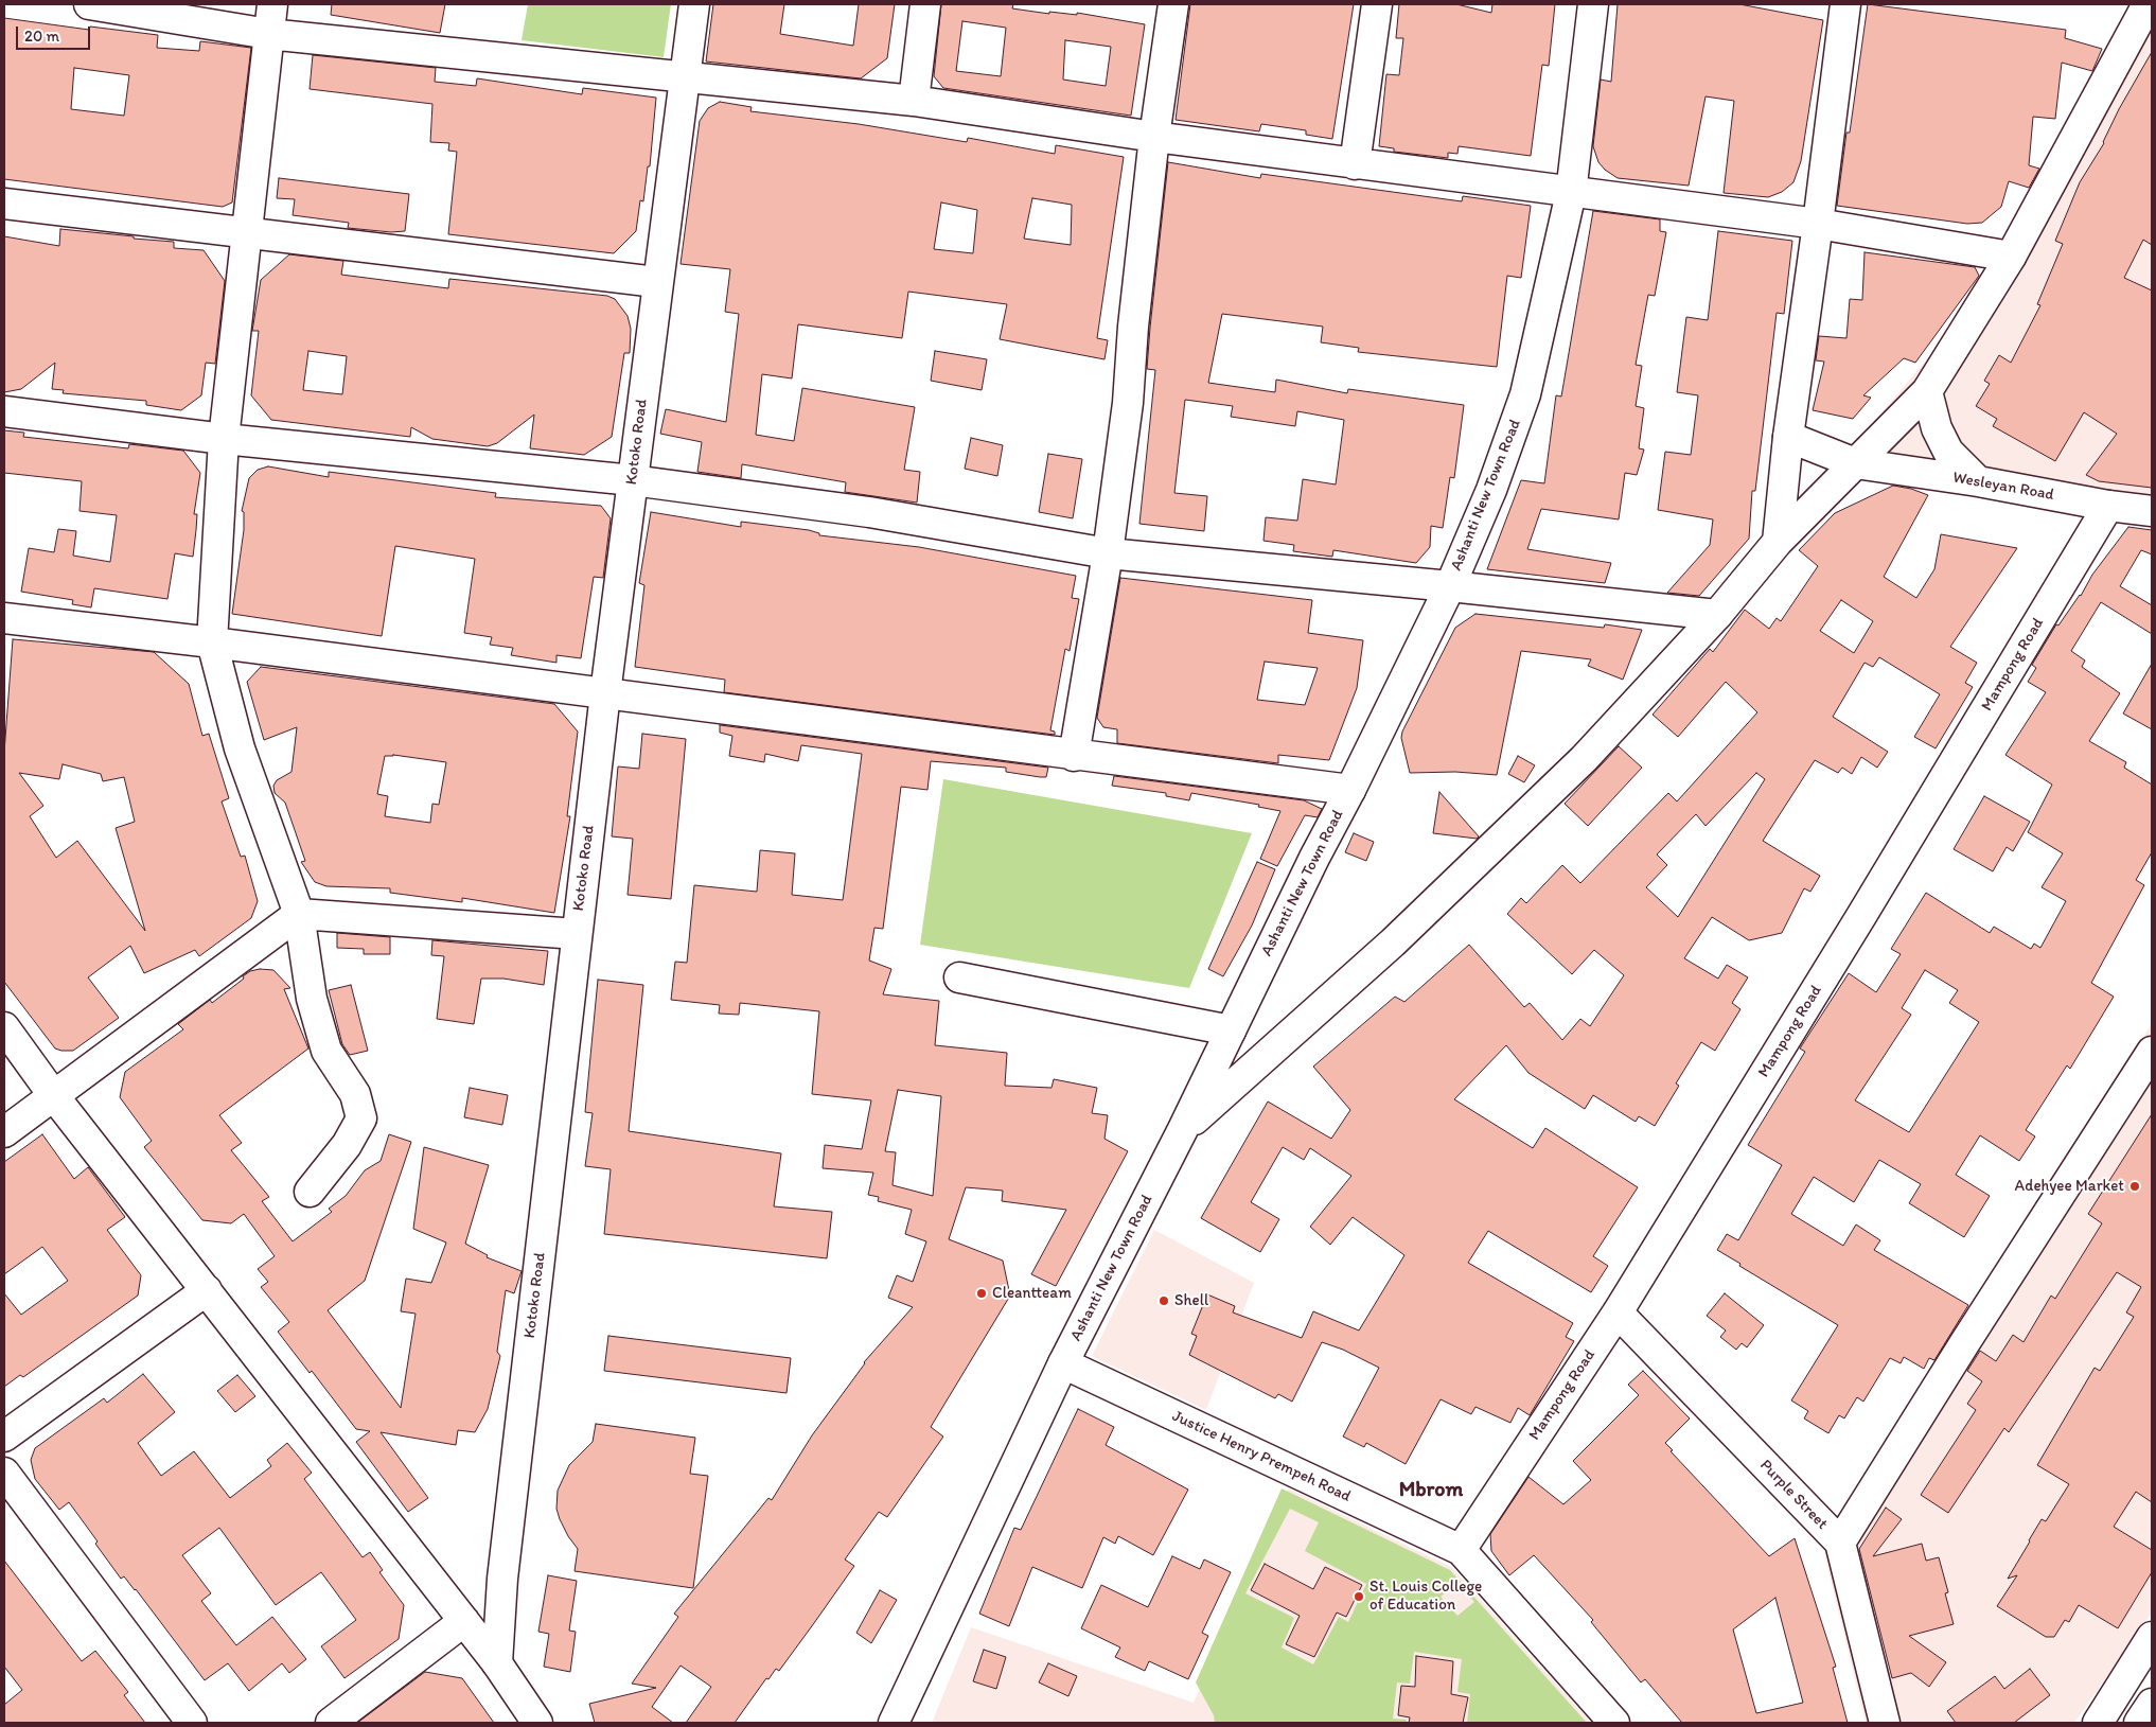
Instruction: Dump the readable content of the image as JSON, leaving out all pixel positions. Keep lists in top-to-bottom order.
{
  "streets": {
    "street": [
      "Kotoko Road",
      "Wesleyan Road",
      "Ashanti New Town Road",
      "Mampong Road",
      "Justice Henry Prempeh Road",
      "Purple Street"
    ]
  },
  "crossings": [
    ["Wesleyan Road", "Mampong Road"],
    ["Ashanti New Town Road", "Justice Henry Prempeh Road"],
    ["Mampong Road", "Justice Henry Prempeh Road"],
    ["Mampong Road", "Purple Street"]
  ],
  "districts": ["Mbrom"],
  "places": [
    "Adehyee Market",
    "Cleantteam",
    "Shell",
    "St. Louis College of Education"
  ],
  "scale_bar": "20 m"
}
